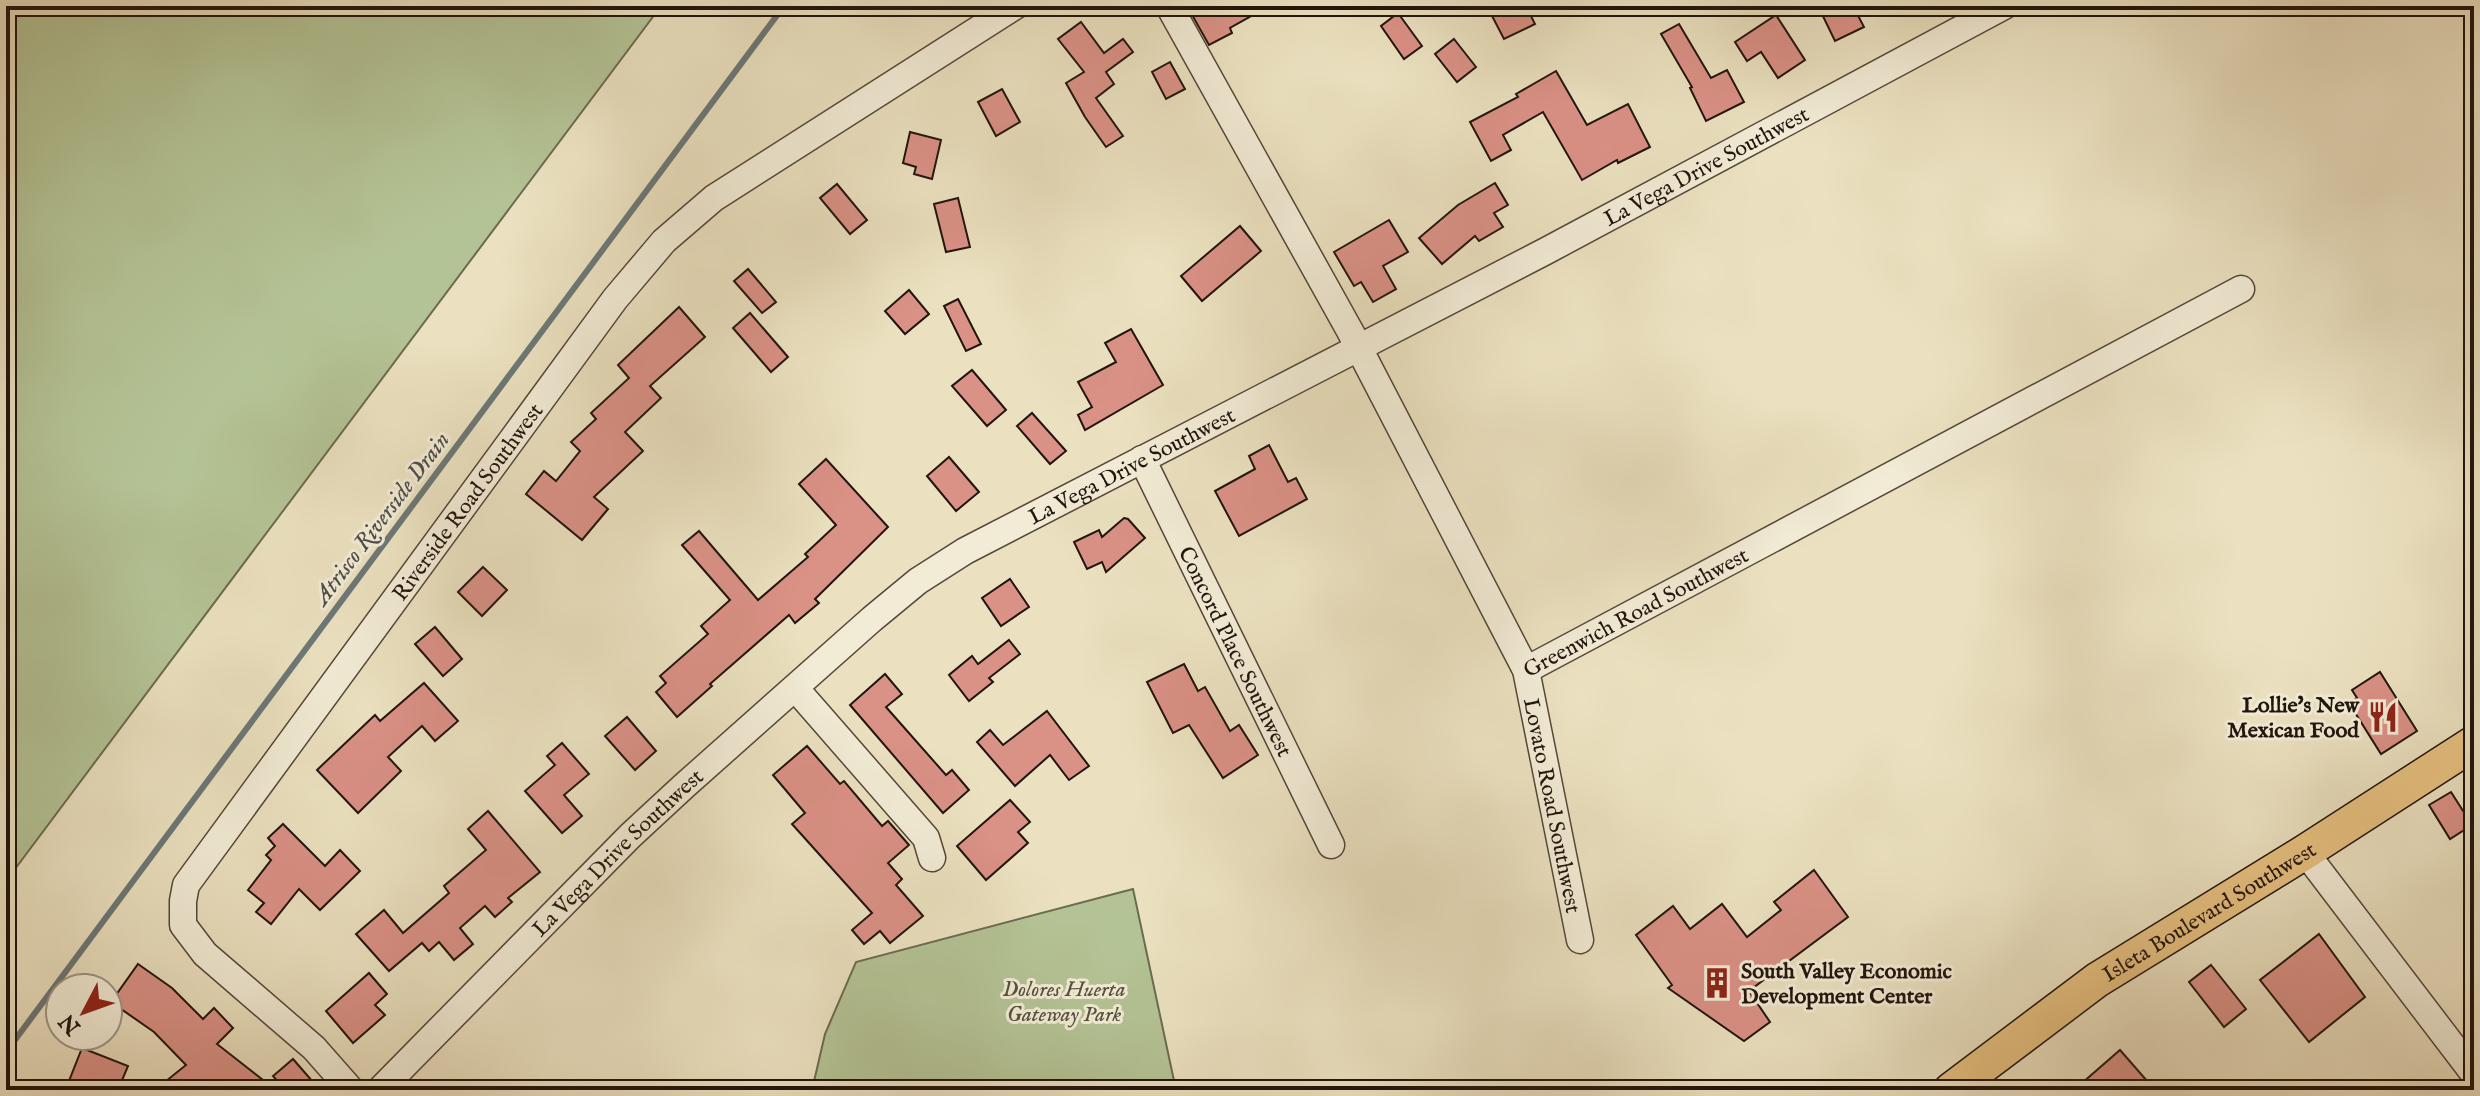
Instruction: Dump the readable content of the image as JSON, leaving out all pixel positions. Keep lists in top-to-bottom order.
{
  "streets": {
    "main road": ["Isleta Boulevard Southwest"],
    "street": [
      "La Vega Drive Southwest",
      "Riverside Road Southwest",
      "Greenwich Road Southwest",
      "Concord Place Southwest",
      "Lovato Road Southwest"
    ]
  },
  "crossings": [
    ["La Vega Drive Southwest", "Greenwich Road Southwest"],
    ["La Vega Drive Southwest", "Concord Place Southwest"],
    ["Greenwich Road Southwest", "Lovato Road Southwest"]
  ],
  "water": ["Atrisco Riverside Drain"],
  "parks": ["Dolores Huerta Gateway Park"],
  "places": {
    "restaurant": ["Lollie's New Mexican Food"],
    "building": ["South Valley Economic Development Center"]
  },
  "north": "bottom left"
}
